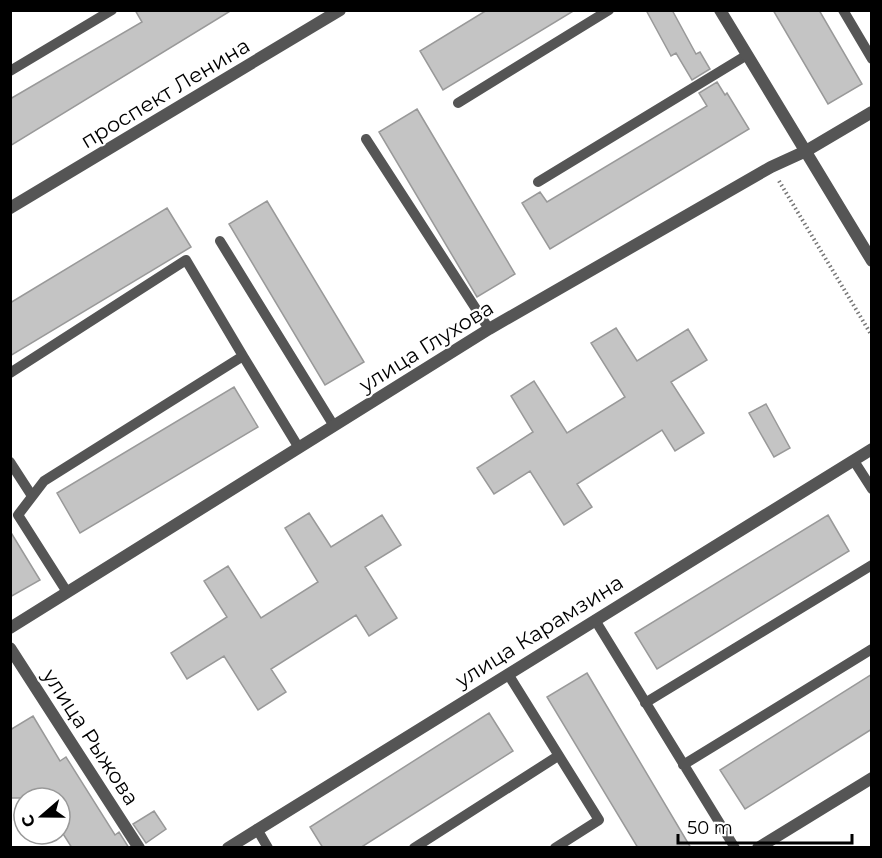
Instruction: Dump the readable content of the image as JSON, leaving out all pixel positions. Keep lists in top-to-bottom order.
{
  "streets": {
    "street": [
      "проспект Ленина",
      "улица Глухова",
      "улица Карамзина",
      "улица Рыжова"
    ]
  },
  "scale_bar": "50 m",
  "north": "left"
}
